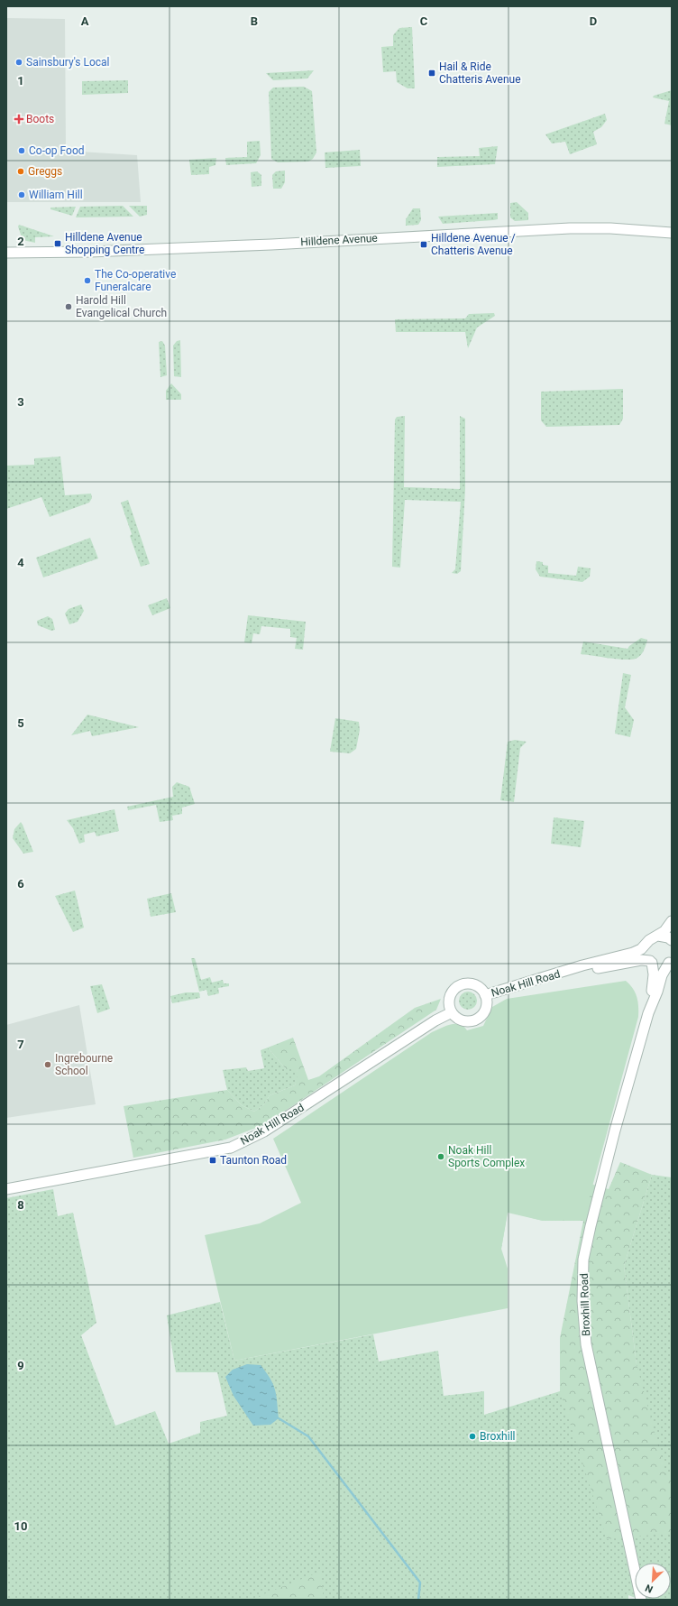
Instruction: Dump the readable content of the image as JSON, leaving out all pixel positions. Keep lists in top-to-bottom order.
{
  "streets": {
    "street": ["Hilldene Avenue", "Noak Hill Road", "Broxhill Road"]
  },
  "crossings": [
    ["Noak Hill Road", "Broxhill Road"]
  ],
  "places": {
    "other": [
      "Sainsbury's Local",
      "Co-op Food",
      "Greggs",
      "William Hill",
      "The Co-operative Funeralcare",
      "Harold Hill Evangelical Church",
      "Ingrebourne School",
      "Noak Hill Sports Complex",
      "Broxhill"
    ],
    "transit": [
      "Hail & Ride Chatteris Avenue",
      "Hilldene Avenue Shopping Centre",
      "Hilldene Avenue / Chatteris Avenue",
      "Taunton Road"
    ],
    "health": ["Boots"]
  },
  "north": "bottom left",
  "grid": {
    "columns": [
      "A",
      "B",
      "C",
      "D"
    ],
    "rows": [
      "1",
      "2",
      "3",
      "4",
      "5",
      "6",
      "7",
      "8",
      "9",
      "10"
    ]
  }
}
